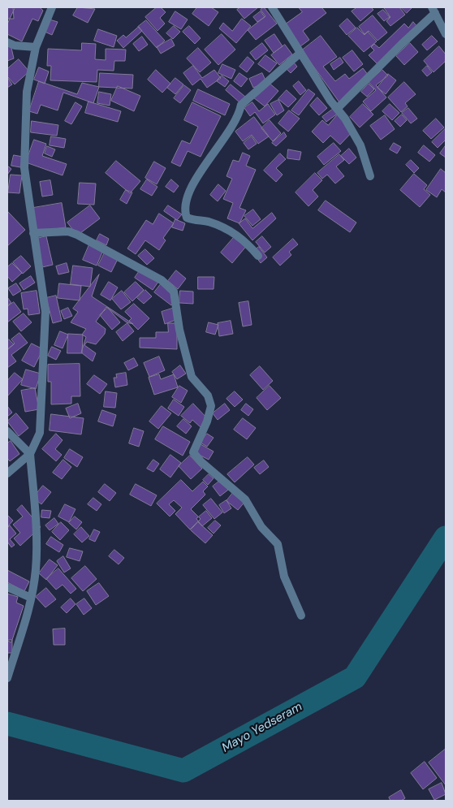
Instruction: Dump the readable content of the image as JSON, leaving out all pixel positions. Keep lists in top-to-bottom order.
{
  "water": ["Mayo Yedseram"]
}
